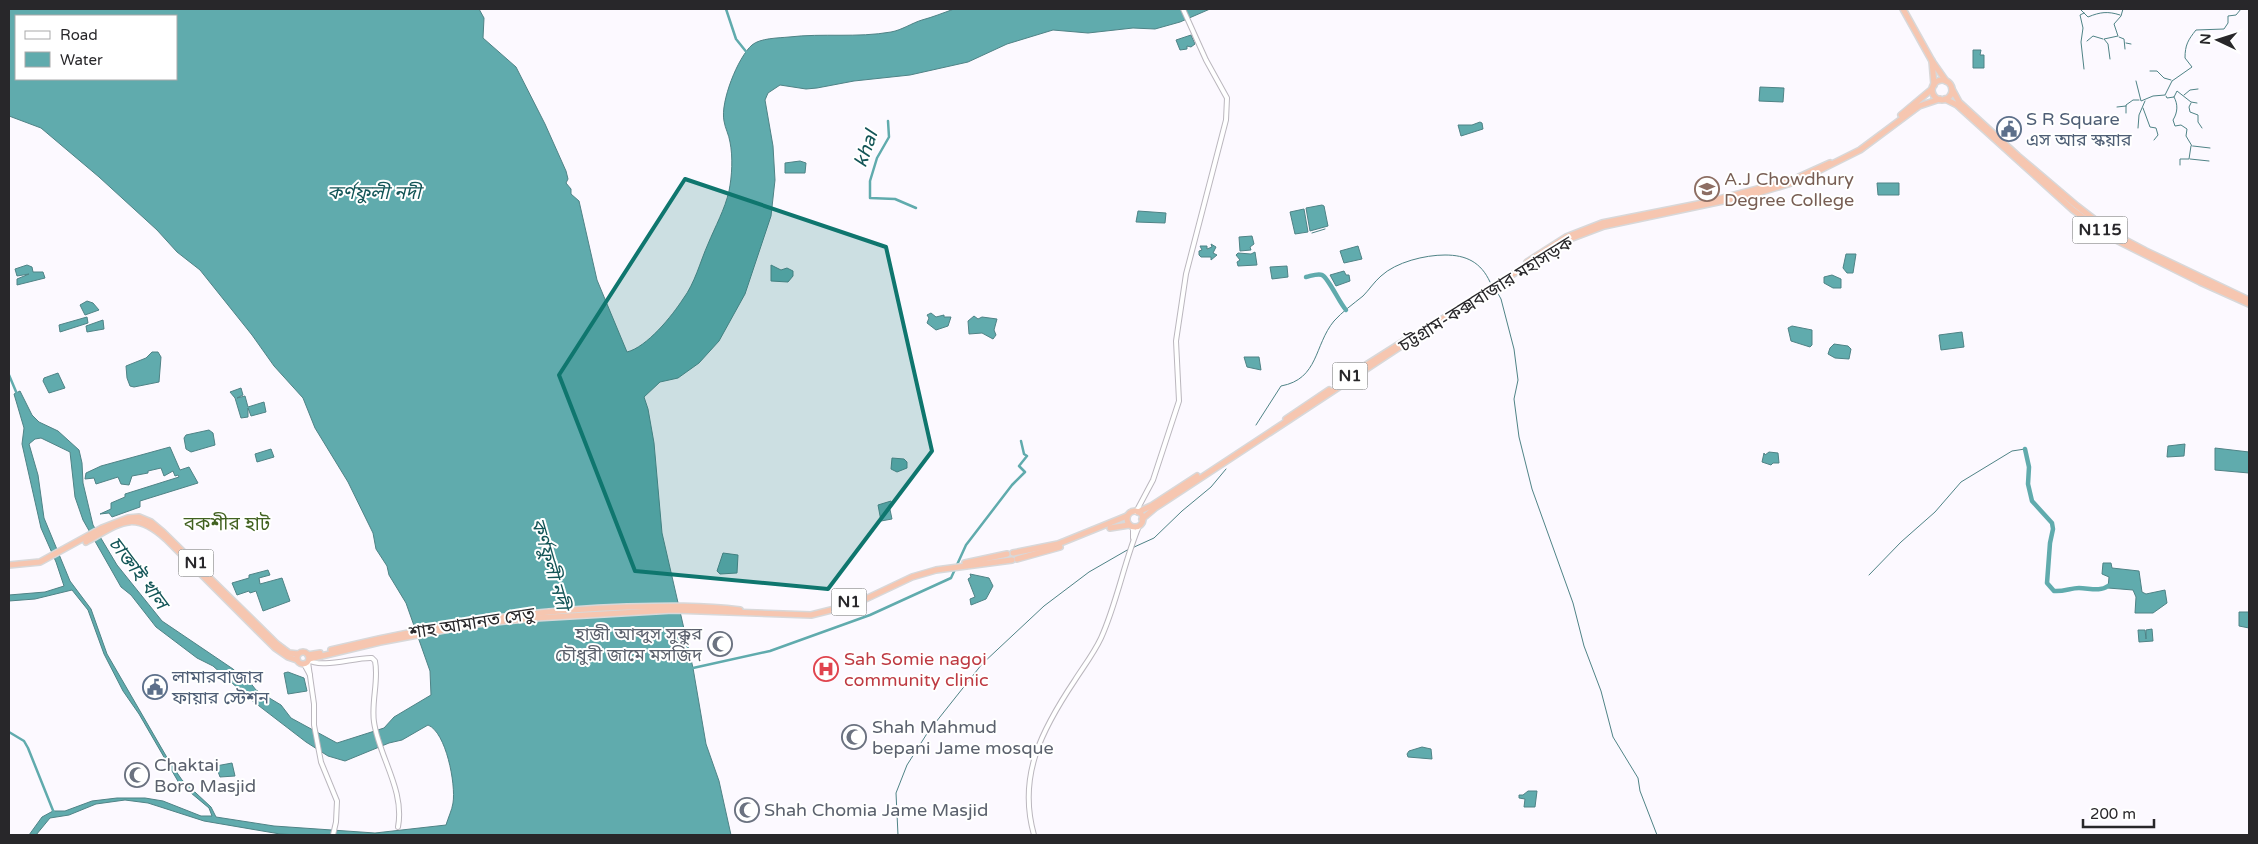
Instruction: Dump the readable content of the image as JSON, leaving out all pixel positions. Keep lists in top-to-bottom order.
{
  "streets": {
    "highway": [
      "N115",
      "চট্টগ্রাম-কক্সবাজার মহাসড়ক",
      "N1",
      "শাহ আমানত সেতু"
    ]
  },
  "crossings": [
    ["N115", "চট্টগ্রাম-কক্সবাজার মহাসড়ক"],
    ["চট্টগ্রাম-কক্সবাজার মহাসড়ক", "N1"],
    ["N1", "শাহ আমানত সেতু"]
  ],
  "districts": ["বকশীর হাট"],
  "water": ["khal", "কর্ণফুলী নদী", "চাক্তাই খাল"],
  "places": {
    "public building": ["S R Square এস আর স্কয়ার", "লামারবাজার ফায়ার স্টেশন"],
    "school or university": ["A.J Chowdhury Degree College"],
    "mosque": [
      "হাজী আব্দুস সুক্কুর চৌধুরী জামে মসজিদ",
      "Shah Mahmud bepani Jame mosque",
      "Chaktai Boro Masjid",
      "Shah Chomia Jame Masjid"
    ],
    "hospital": ["Sah Somie nagoi community clinic"]
  },
  "legend": ["Road", "Water"],
  "scale_bar": "200 m",
  "north": "left"
}
